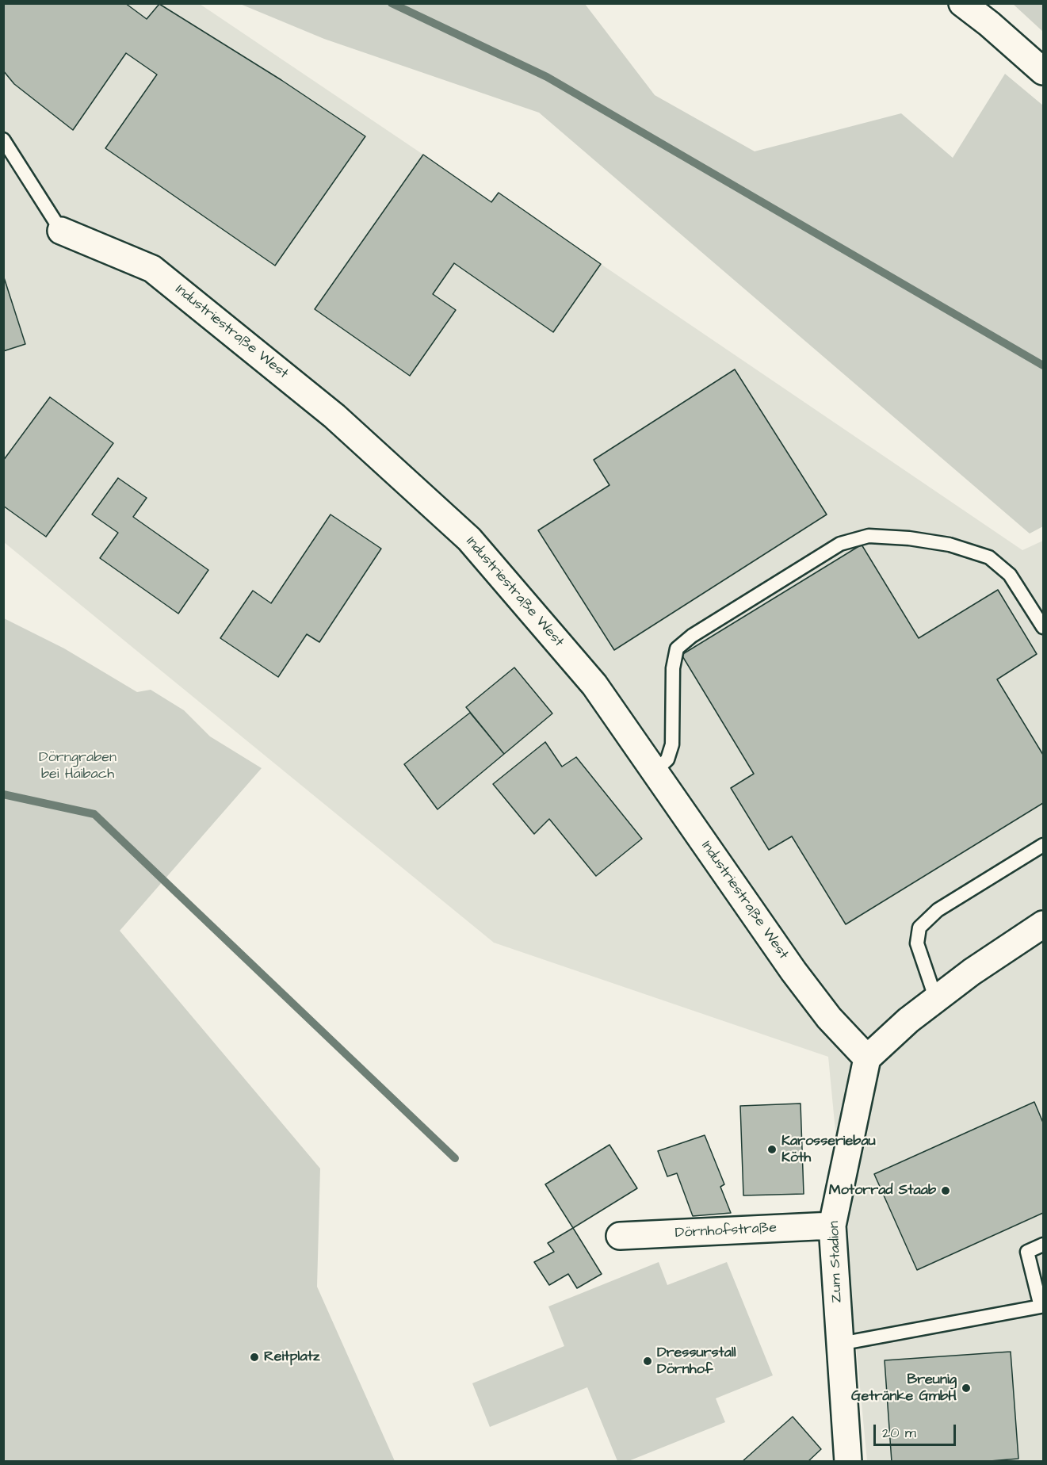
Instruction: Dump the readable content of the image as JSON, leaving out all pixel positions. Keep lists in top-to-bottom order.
{
  "streets": {
    "street": ["Industriestraße West", "Dörnhofstraße", "Zum Stadion"]
  },
  "crossings": [
    ["Industriestraße West", "Zum Stadion"],
    ["Dörnhofstraße", "Zum Stadion"]
  ],
  "parks": ["Dörngraben bei Haibach"],
  "places": [
    "Karosseriebau Köth",
    "Motorrad Staab",
    "Reitplatz",
    "Dressurstall Dörnhof",
    "Breunig Getränke GmbH"
  ],
  "scale_bar": "20 m"
}
